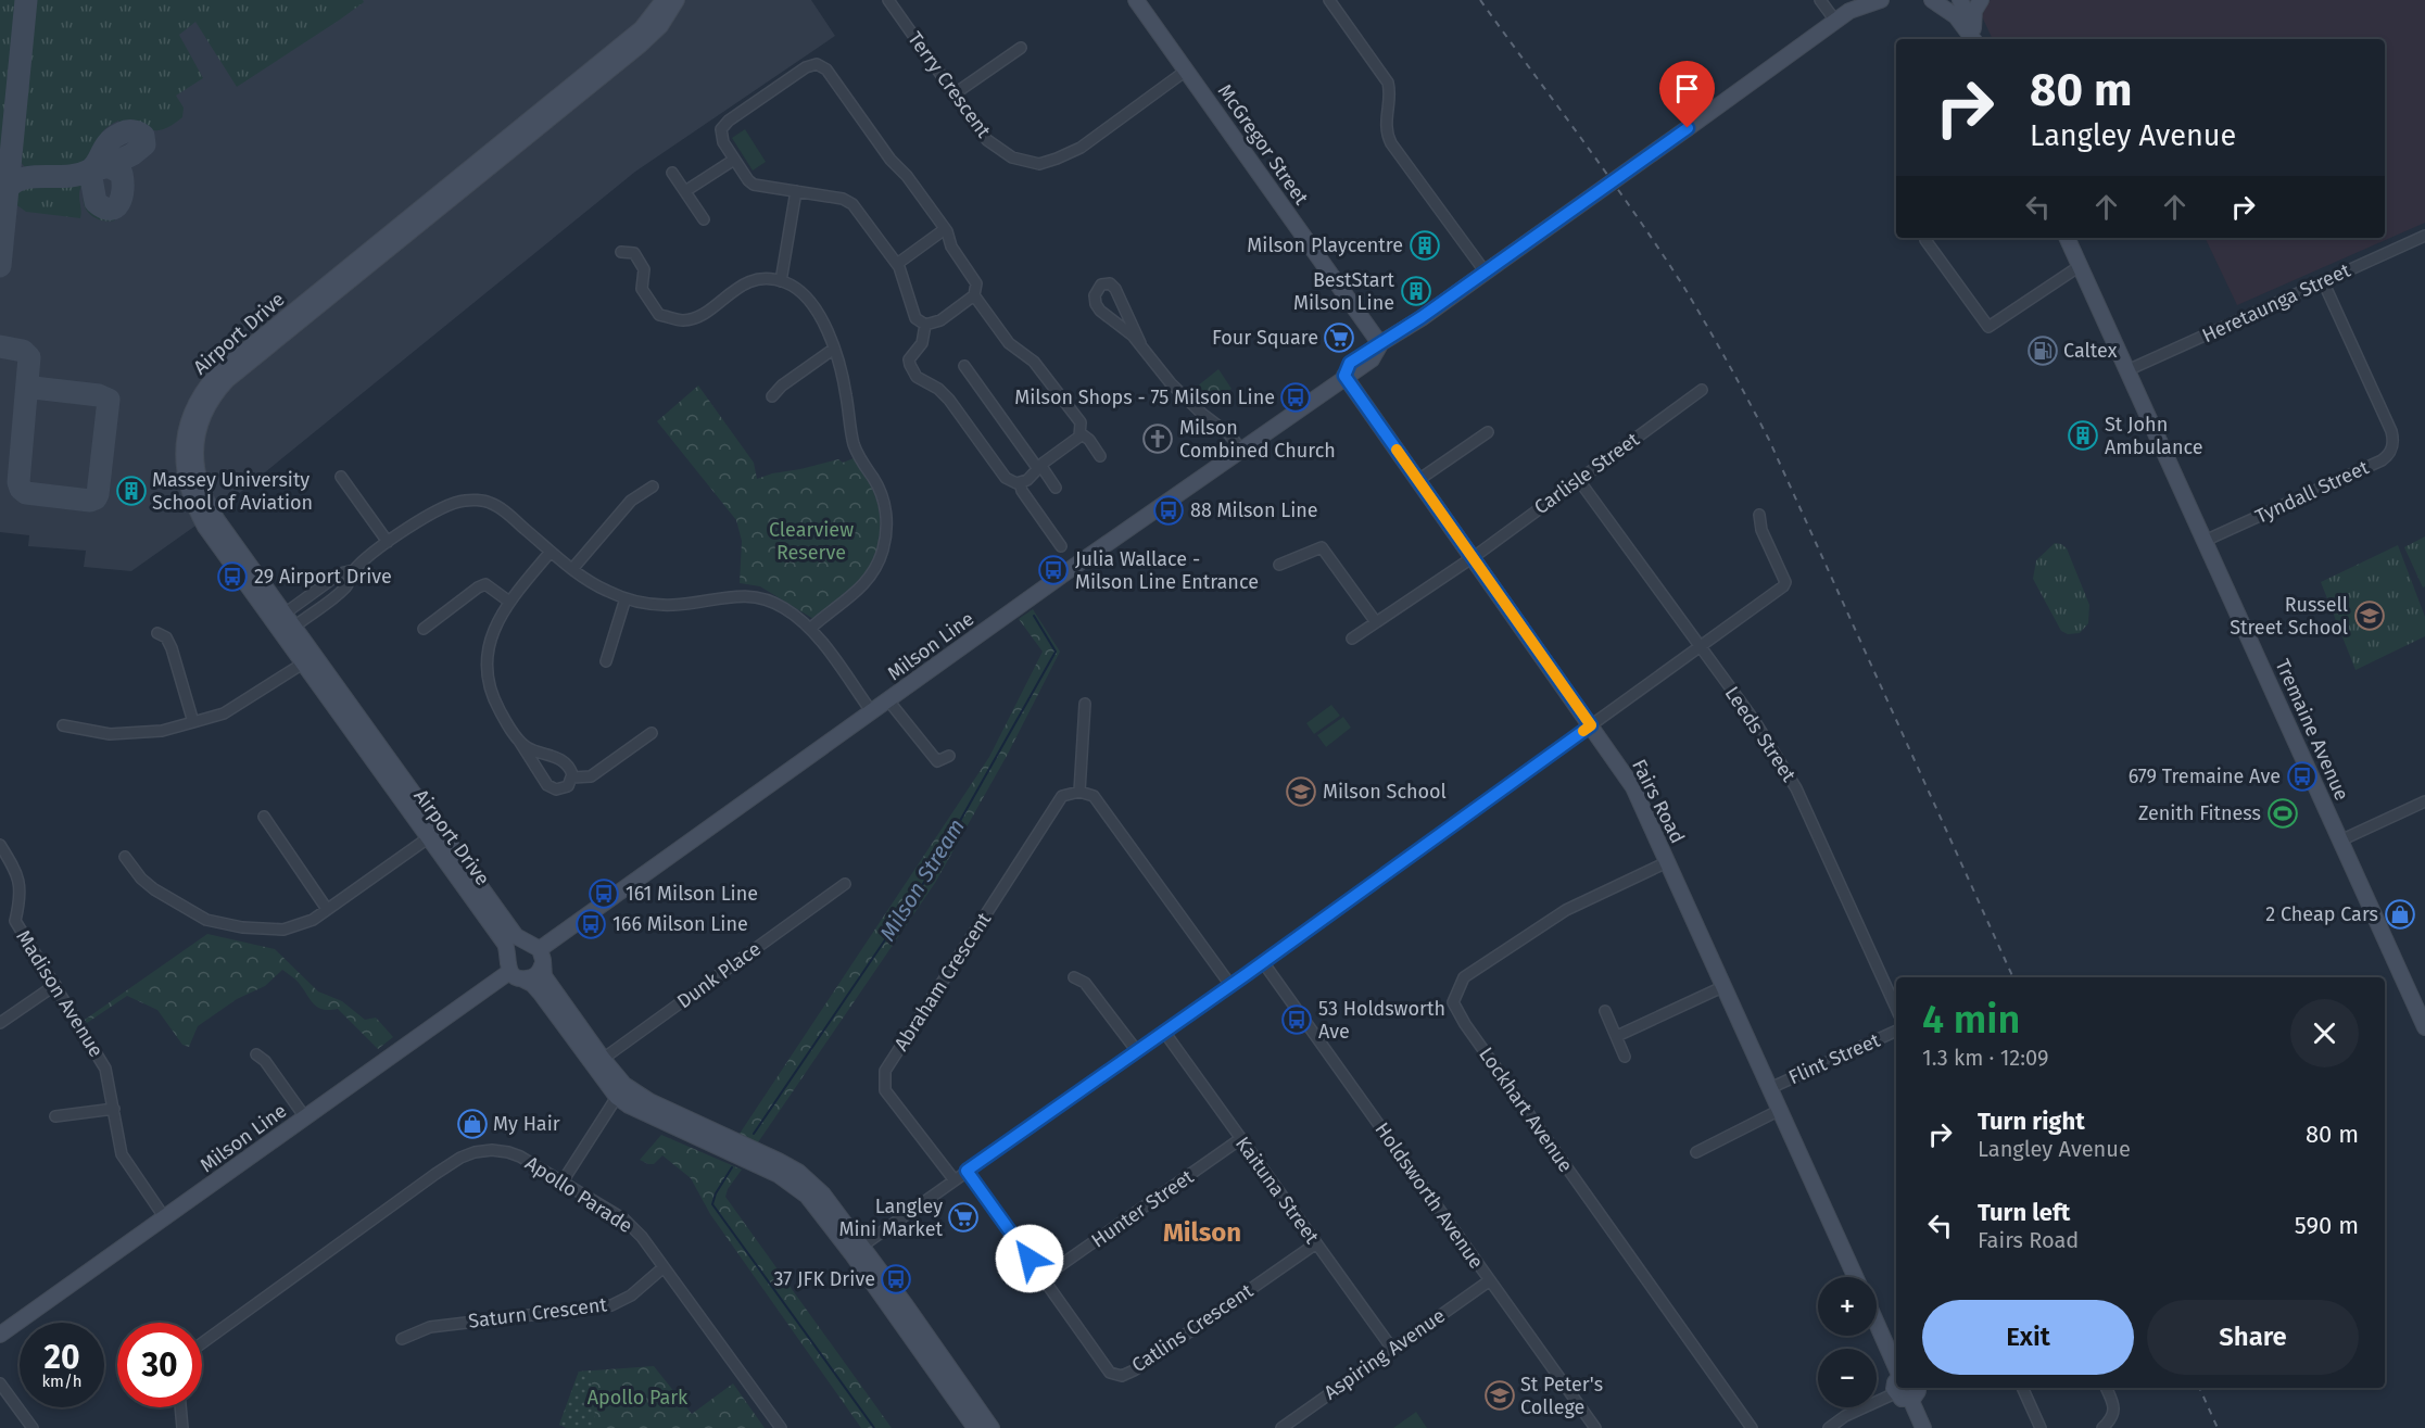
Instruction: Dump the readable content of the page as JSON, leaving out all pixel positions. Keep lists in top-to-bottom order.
{
  "streets": {
    "main road": [
      "McGregor Street",
      "Airport Drive",
      "Milson Line",
      "Tremaine Avenue",
      "Fairs Road"
    ],
    "street": [
      "Terry Crescent",
      "Heretaunga Street",
      "Carlisle Street",
      "Tyndall Street",
      "Leeds Street",
      "Dunk Place",
      "Abraham Crescent",
      "Madison Avenue",
      "Flint Street",
      "Lockhart Avenue",
      "Kaituna Street",
      "Apollo Parade",
      "Holdsworth Avenue",
      "Hunter Street",
      "Saturn Crescent",
      "Catlins Crescent",
      "Aspiring Avenue"
    ]
  },
  "crossings": [
    ["Terry Crescent", "McGregor Street"],
    ["McGregor Street", "Milson Line"],
    ["Heretaunga Street", "Tyndall Street"],
    ["Heretaunga Street", "Tremaine Avenue"],
    ["Airport Drive", "Milson Line"],
    ["Carlisle Street", "Leeds Street"],
    ["Carlisle Street", "Fairs Road"],
    ["Tyndall Street", "Tremaine Avenue"],
    ["Milson Line", "Fairs Road"],
    ["Milson Line", "Madison Avenue"],
    ["Fairs Road", "Flint Street"],
    ["Fairs Road", "Lockhart Avenue"],
    ["Kaituna Street", "Hunter Street"],
    ["Kaituna Street", "Catlins Crescent"],
    ["Kaituna Street", "Aspiring Avenue"],
    ["Apollo Parade", "Saturn Crescent"],
    ["Holdsworth Avenue", "Aspiring Avenue"],
    ["Hunter Street", "Catlins Crescent"]
  ],
  "districts": ["Milson"],
  "water": ["Milson Stream"],
  "parks": ["Clearview Reserve", "Apollo Park"],
  "places": {
    "building": [
      "Milson Playcentre",
      "BestStart Milson Line",
      "St John Ambulance",
      "Massey University School of Aviation"
    ],
    "supermarket": ["Four Square", "Langley Mini Market"],
    "fuel station": ["Caltex"],
    "bus stop": [
      "Milson Shops - 75 Milson Line",
      "88 Milson Line",
      "Julia Wallace - Milson Line Entrance",
      "29 Airport Drive",
      "679 Tremaine Ave",
      "161 Milson Line",
      "166 Milson Line",
      "53 Holdsworth Ave",
      "37 JFK Drive"
    ],
    "church": ["Milson Combined Church"],
    "school or university": ["Russell Street School", "Milson School", "St Peter's College"],
    "sports": ["Zenith Fitness"],
    "shop": ["2 Cheap Cars", "My Hair"]
  },
  "page": {
    "turn": ["80 m", "Langley Avenue"],
    "heading": ["4 min", "1.3 km · 12:09"],
    "list": [
      {
        "name": "Turn right",
        "note": "Langley Avenue",
        "value": "80 m"
      },
      {
        "name": "Turn left",
        "note": "Fairs Road",
        "value": "590 m"
      }
    ],
    "map_buttons": ["+", "−"],
    "buttons": ["Exit", "Share"],
    "speed": "20 km/h",
    "limit": "30"
  }
}
